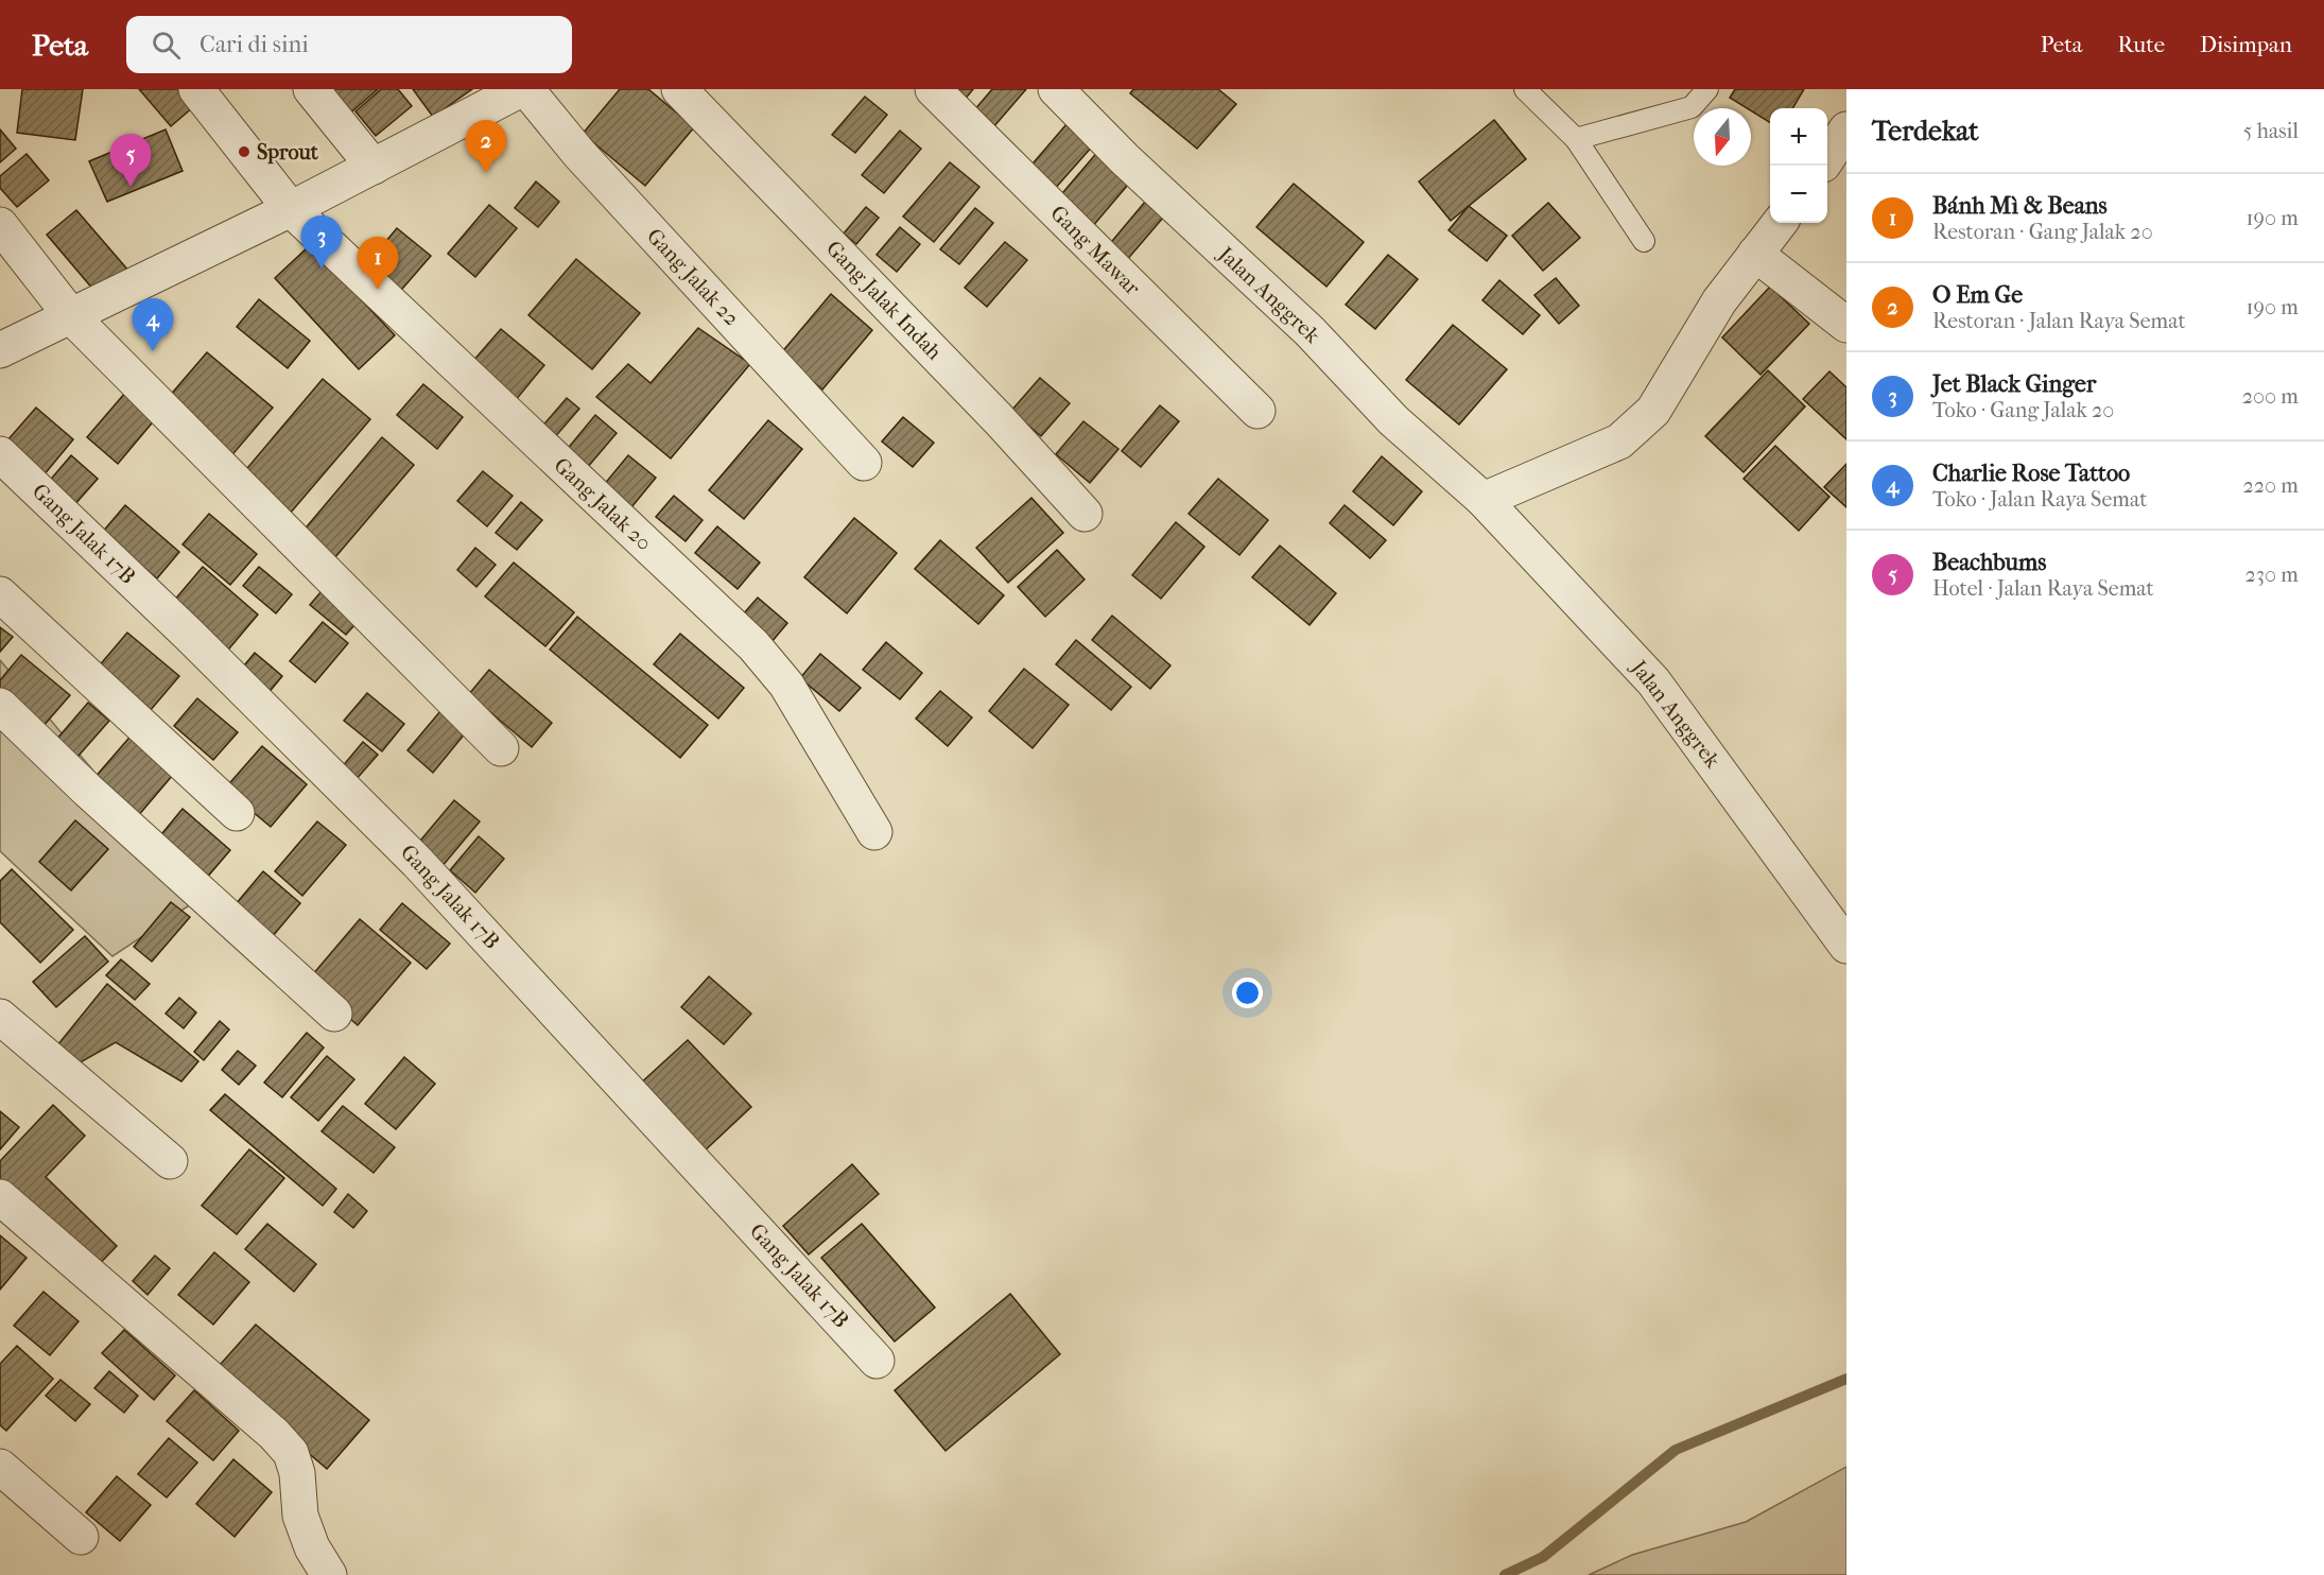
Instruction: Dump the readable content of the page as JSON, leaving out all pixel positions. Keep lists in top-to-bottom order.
{
  "streets": {
    "street": [
      "Gang Mawar",
      "Gang Jalak 22",
      "Jalan Anggrek",
      "Gang Jalak Indah",
      "Gang Jalak 20",
      "Gang Jalak 17B"
    ]
  },
  "places": ["Sprout"],
  "north": "bottom",
  "page": {
    "header": "Peta",
    "search": "Cari di sini",
    "nav": ["Peta", "Rute", "Disimpan"],
    "heading": ["Terdekat", "5 hasil"],
    "map_buttons": ["+", "−"],
    "pins": [
      "2",
      "5",
      "3",
      "1",
      "4"
    ],
    "list": [
      {
        "mark": "1",
        "name": "Bánh Mì & Beans",
        "note": "Restoran · Gang Jalak 20",
        "value": "190 m"
      },
      {
        "mark": "2",
        "name": "O Em Ge",
        "note": "Restoran · Jalan Raya Semat",
        "value": "190 m"
      },
      {
        "mark": "3",
        "name": "Jet Black Ginger",
        "note": "Toko · Gang Jalak 20",
        "value": "200 m"
      },
      {
        "mark": "4",
        "name": "Charlie Rose Tattoo",
        "note": "Toko · Jalan Raya Semat",
        "value": "220 m"
      },
      {
        "mark": "5",
        "name": "Beachbums",
        "note": "Hotel · Jalan Raya Semat",
        "value": "230 m"
      }
    ]
  }
}
